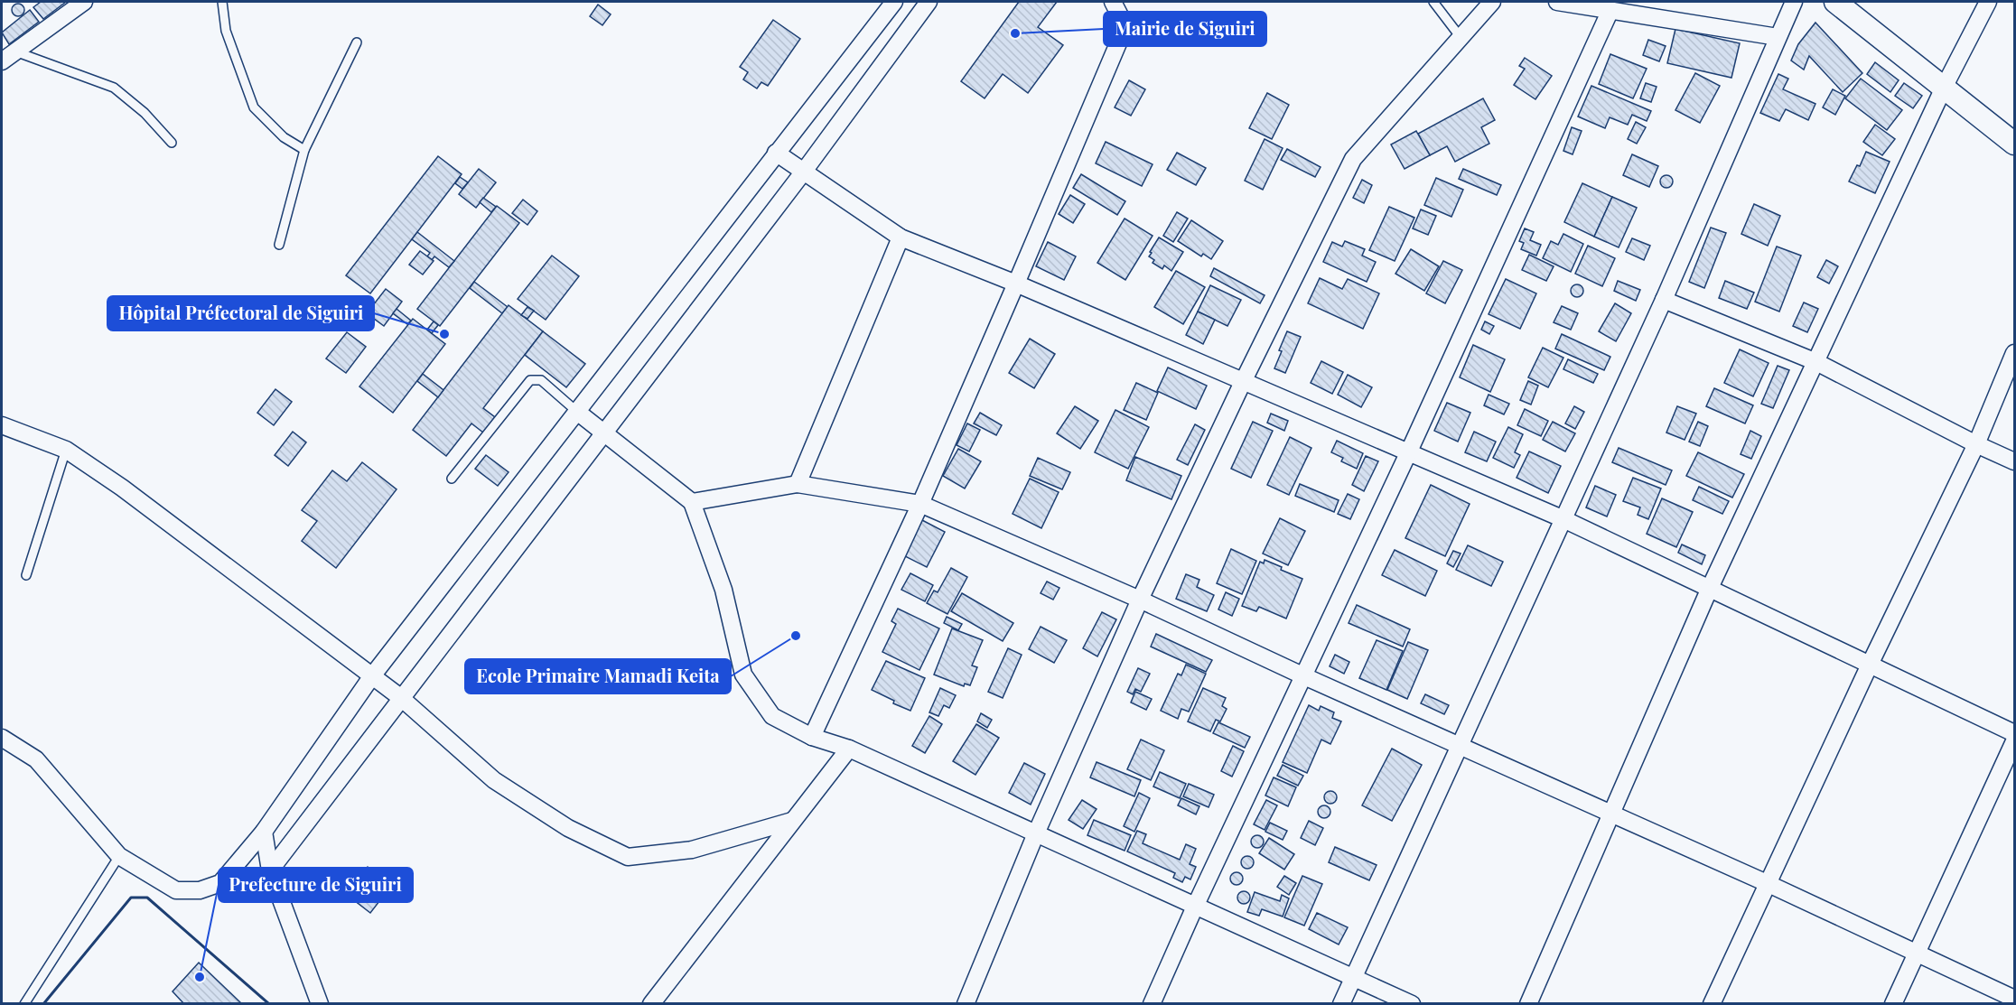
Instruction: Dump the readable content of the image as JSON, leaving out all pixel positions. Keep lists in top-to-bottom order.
{
  "places": [
    "Mairie de Siguiri",
    "Hôpital Préfectoral de Siguiri",
    "Ecole Primaire Mamadi Keita",
    "Prefecture de Siguiri"
  ]
}
